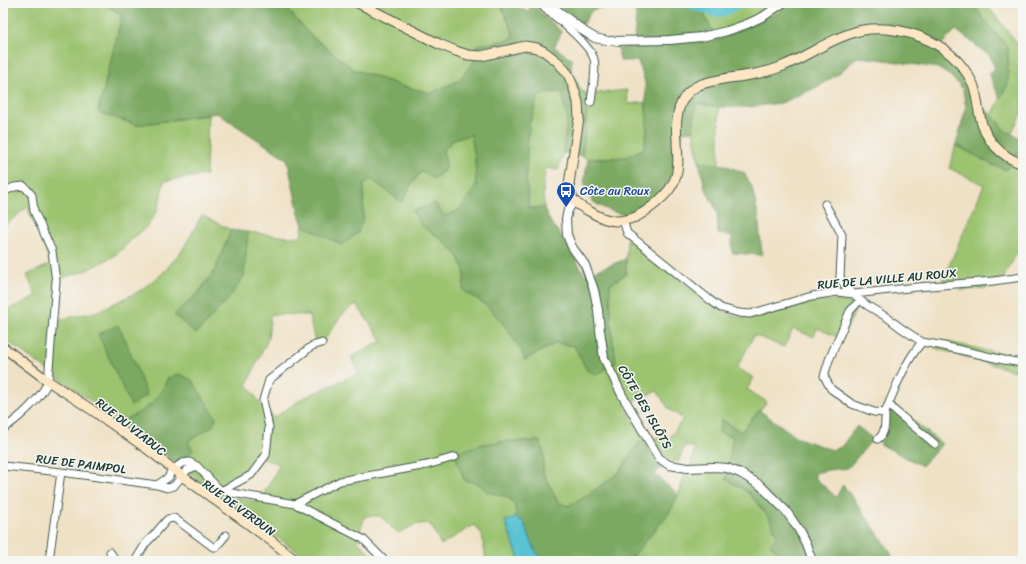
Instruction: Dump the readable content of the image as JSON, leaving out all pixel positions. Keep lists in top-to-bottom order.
{
  "streets": {
    "main road": ["RUE DU VIADUC", "RUE DE VERDUN"],
    "street": ["RUE DE LA VILLE AU ROUX", "CÔTE DES ISLÔTS", "RUE DE PAIMPOL"]
  },
  "crossings": [
    ["RUE DU VIADUC", "RUE DE VERDUN"],
    ["RUE DE PAIMPOL", "RUE DE VERDUN"]
  ],
  "places": {
    "bus stop": ["Côte au Roux"]
  }
}
